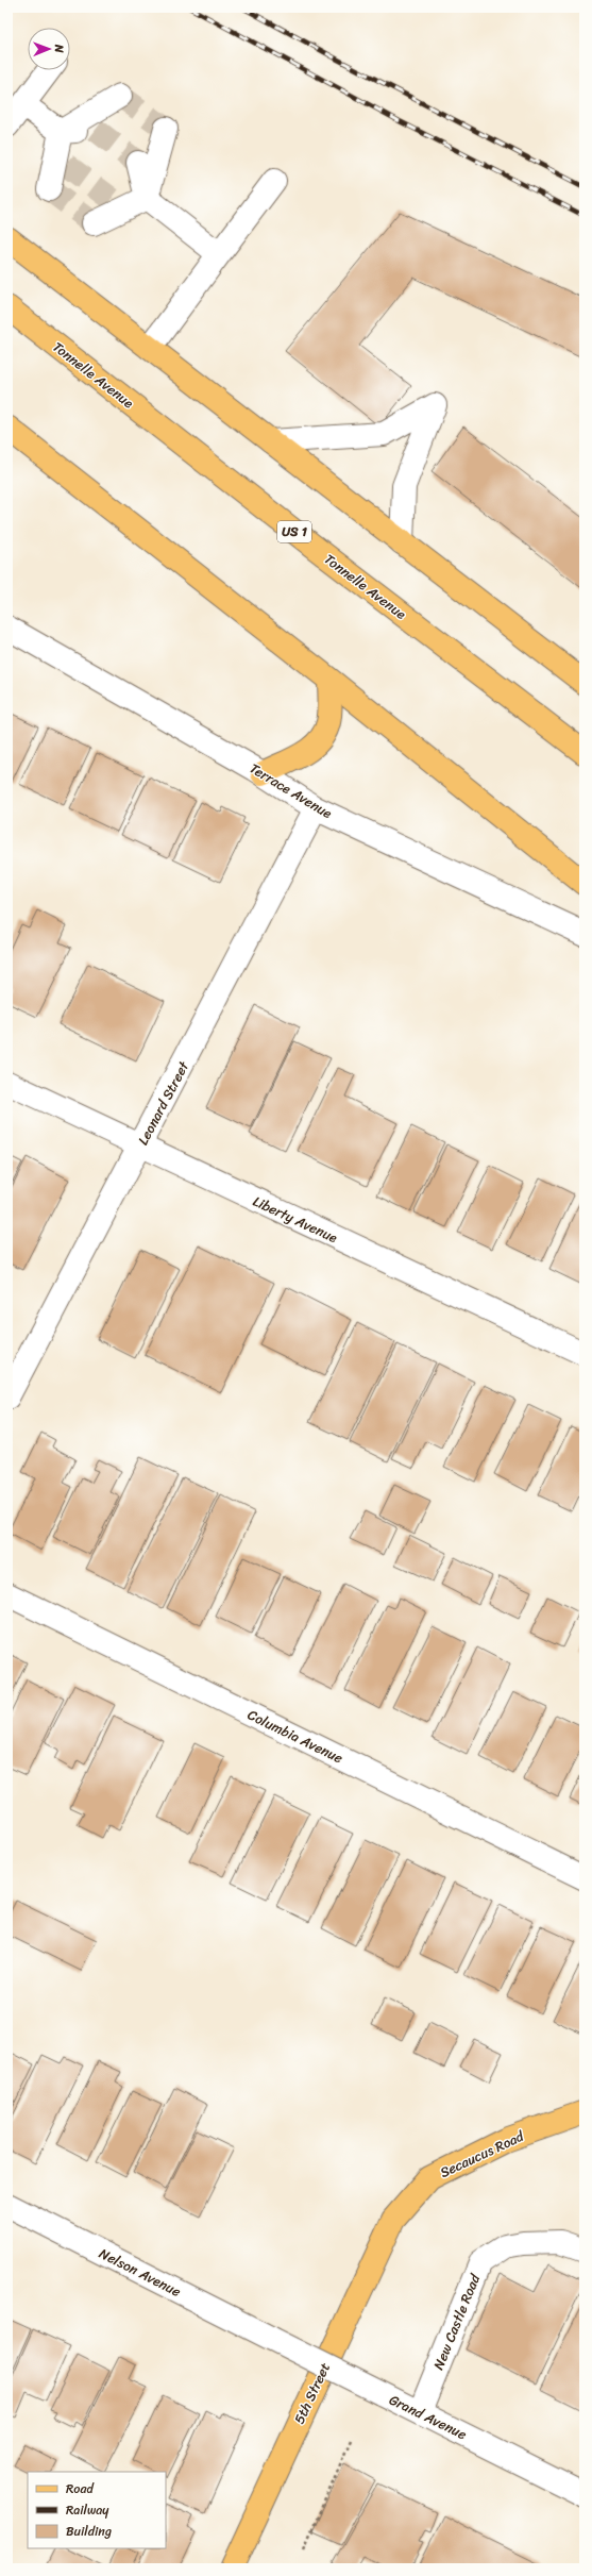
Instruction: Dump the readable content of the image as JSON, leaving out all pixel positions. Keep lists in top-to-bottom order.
{
  "streets": {
    "main road": [
      "Tonnelle Avenue",
      "US 1",
      "Secaucus Road",
      "5th Street"
    ],
    "street": [
      "Terrace Avenue",
      "Leonard Street",
      "Liberty Avenue",
      "Columbia Avenue",
      "Nelson Avenue",
      "New Castle Road",
      "Grand Avenue"
    ]
  },
  "crossings": [
    ["Terrace Avenue", "Leonard Street"],
    ["Leonard Street", "Liberty Avenue"],
    ["Secaucus Road", "5th Street"],
    ["Nelson Avenue", "Grand Avenue"],
    ["New Castle Road", "Grand Avenue"]
  ],
  "legend": ["Road", "Railway", "Building"],
  "north": "right"
}
